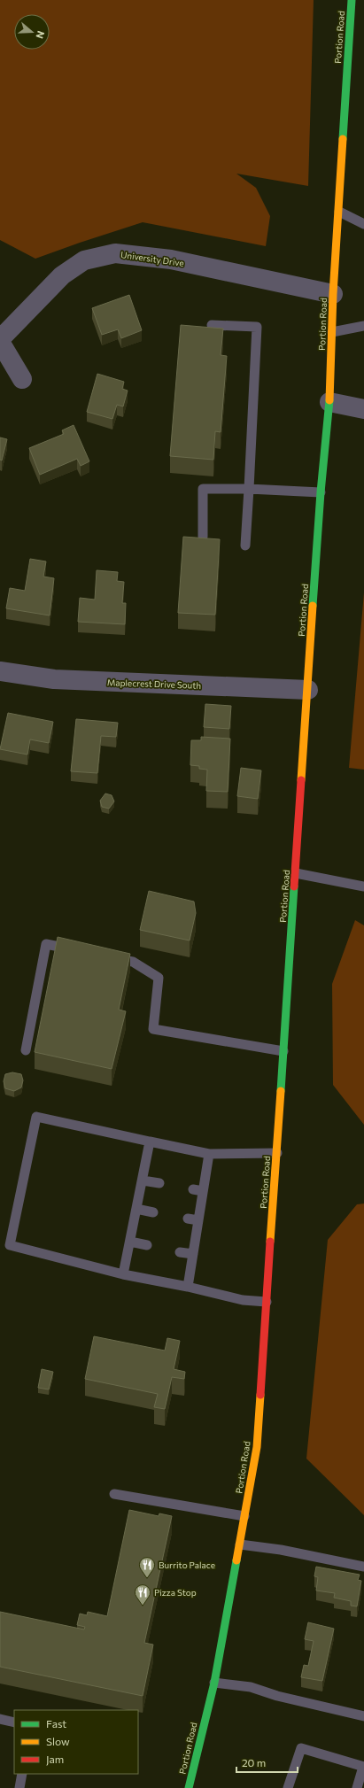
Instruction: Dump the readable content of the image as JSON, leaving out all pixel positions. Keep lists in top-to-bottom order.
{
  "streets": {
    "main road": ["Portion Road"],
    "street": ["University Drive", "Maplecrest Drive South"]
  },
  "crossings": [
    ["Portion Road", "University Drive"],
    ["Portion Road", "Maplecrest Drive South"]
  ],
  "places": {
    "restaurant": ["Burrito Palace", "Pizza Stop"]
  },
  "legend": ["Fast", "Slow", "Jam"],
  "scale_bar": "20 m",
  "north": "right"
}
